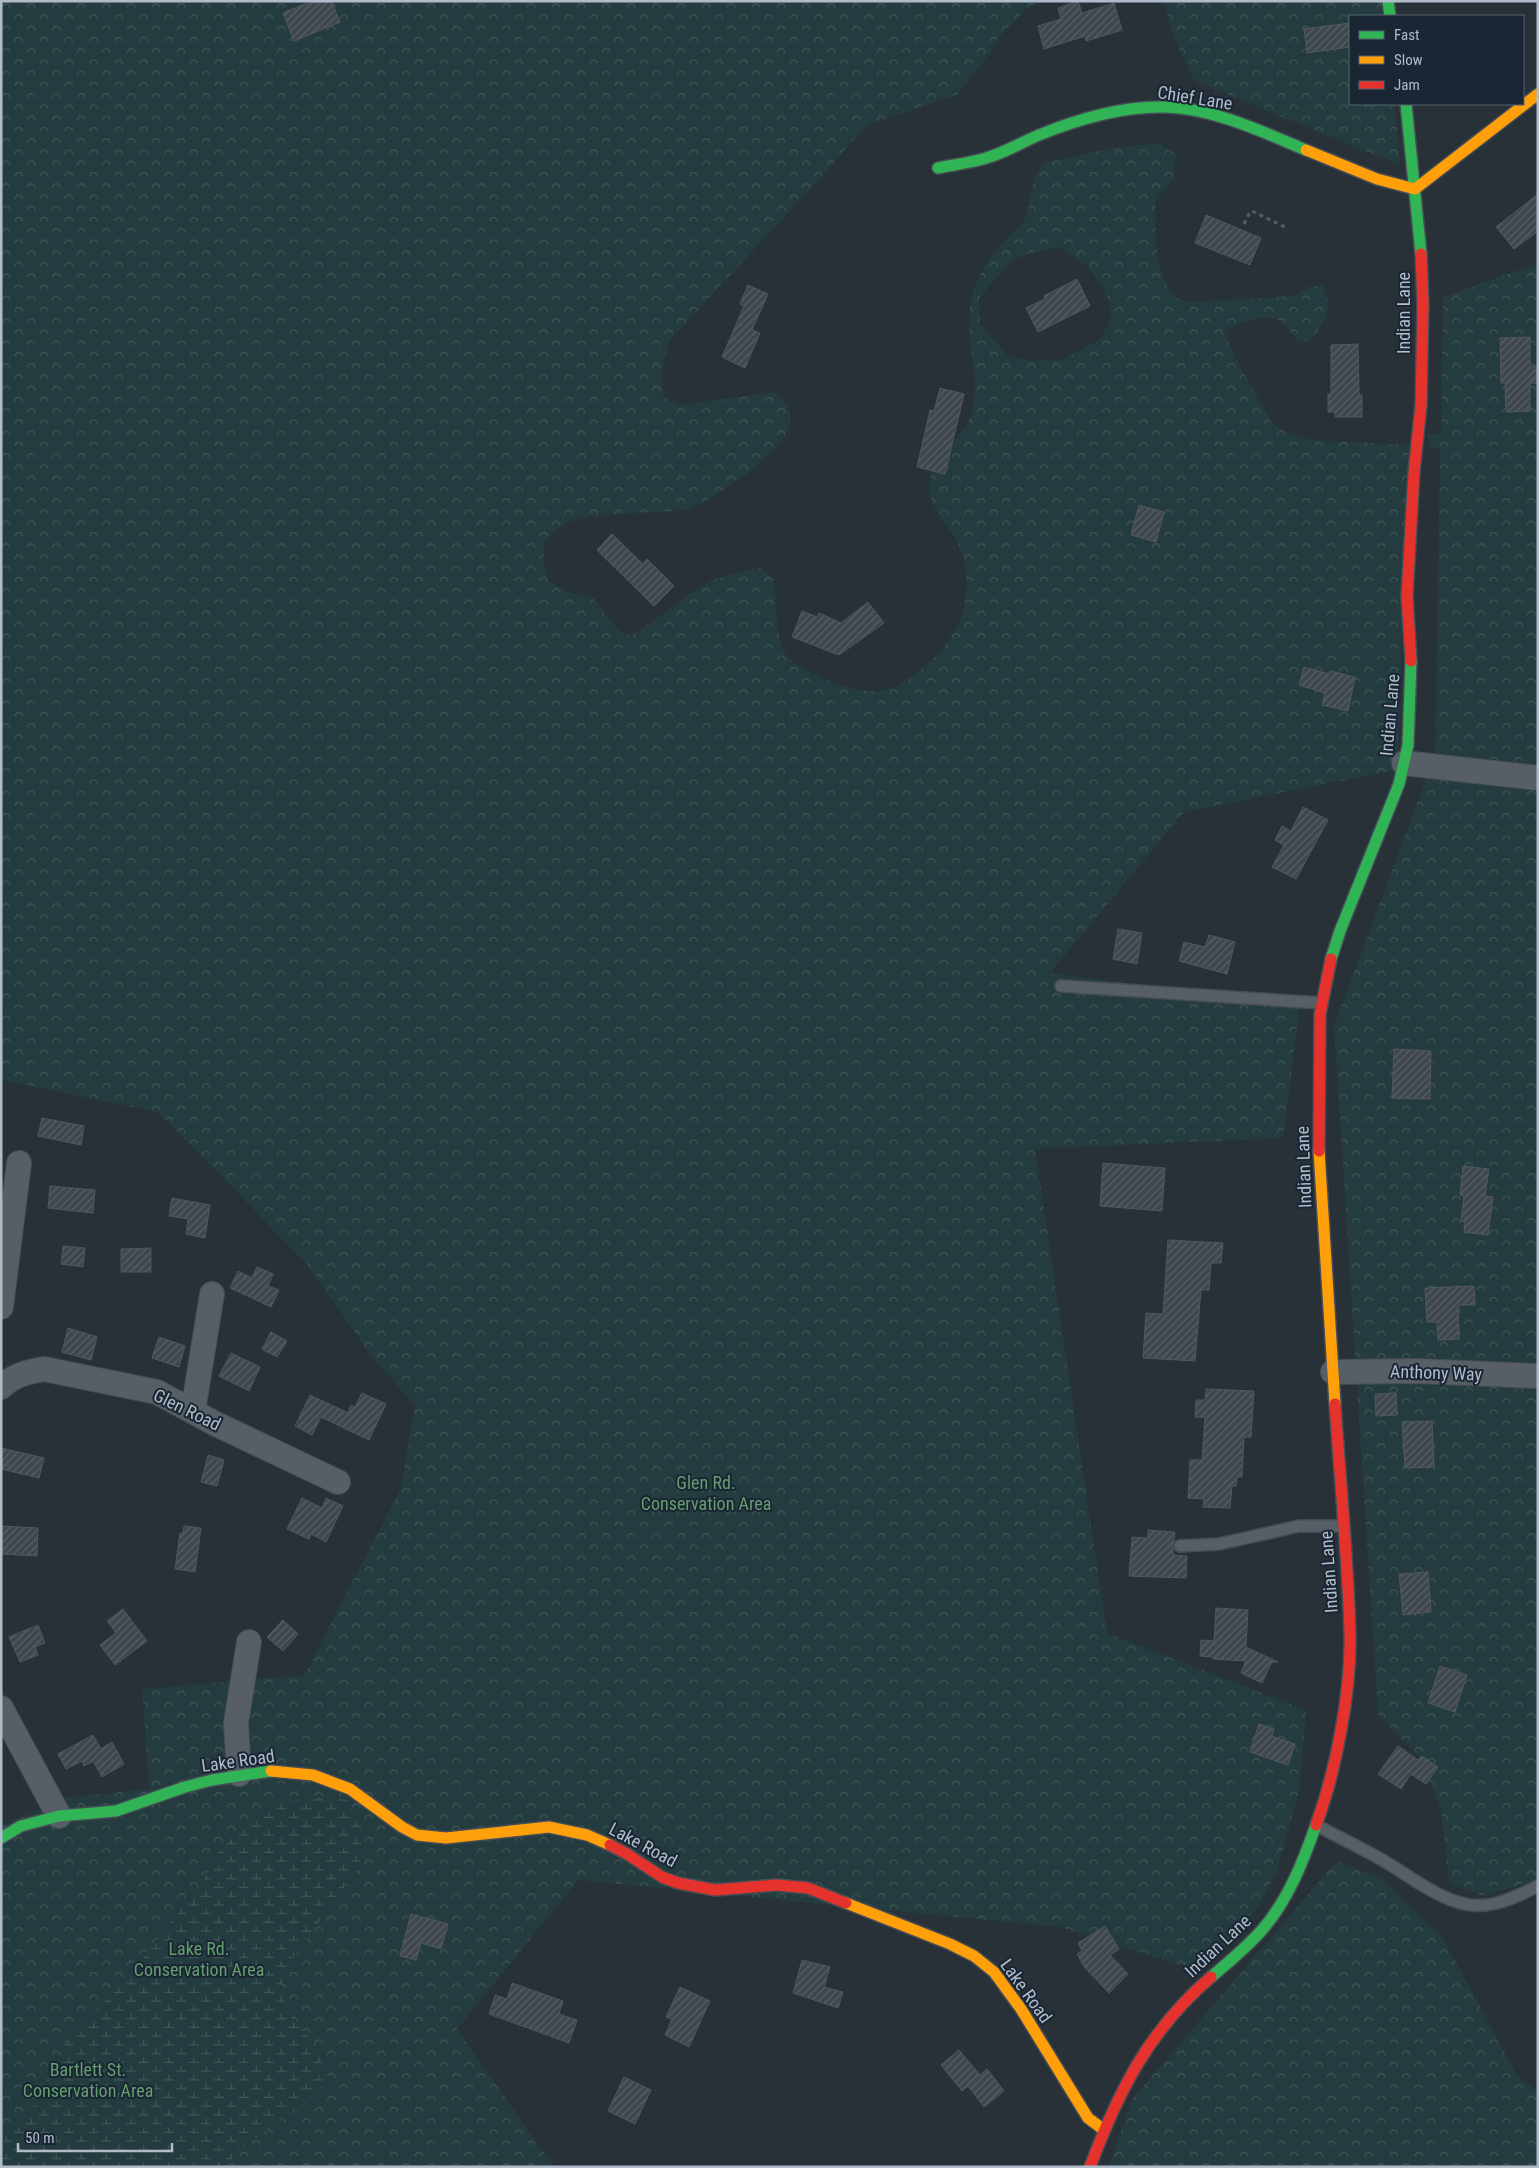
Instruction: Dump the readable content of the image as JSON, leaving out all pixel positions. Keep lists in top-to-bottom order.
{
  "streets": {
    "street": [
      "Chief Lane",
      "Indian Lane",
      "Anthony Way",
      "Glen Road",
      "Lake Road"
    ]
  },
  "crossings": [
    ["Chief Lane", "Indian Lane"],
    ["Indian Lane", "Anthony Way"],
    ["Indian Lane", "Lake Road"]
  ],
  "parks": ["Glen Rd. Conservation Area", "Lake Rd. Conservation Area", "Bartlett St. Conservation Area"],
  "legend": ["Fast", "Slow", "Jam"],
  "scale_bar": "50 m"
}
